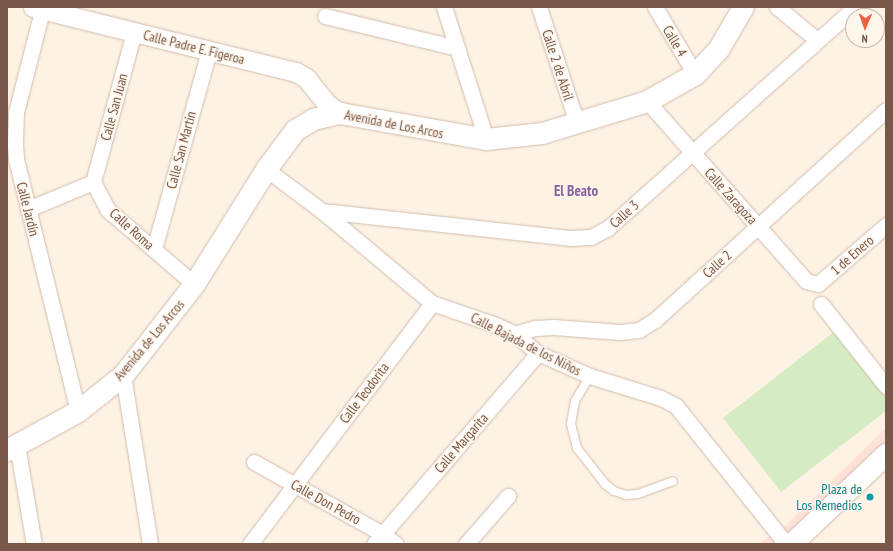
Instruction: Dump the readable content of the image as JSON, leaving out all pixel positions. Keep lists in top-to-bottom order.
{
  "streets": {
    "main road": ["Avenida de Los Arcos"],
    "street": [
      "Calle 4",
      "Calle Padre E. Figeroa",
      "Calle 2 de Abril",
      "Calle San Juan",
      "Calle San Martín",
      "Calle Zaragoza",
      "Calle Jardín",
      "Calle 3",
      "Calle Roma",
      "1 de Enero",
      "Calle 2",
      "Calle Bajada de los Niños",
      "Calle Teodorita",
      "Calle Margarita",
      "Calle Don Pedro"
    ]
  },
  "crossings": [
    ["Calle 4", "Avenida de Los Arcos"],
    ["Calle Padre E. Figeroa", "Calle San Juan"],
    ["Calle Padre E. Figeroa", "Avenida de Los Arcos"],
    ["Calle Padre E. Figeroa", "Calle San Martín"],
    ["Calle Padre E. Figeroa", "Calle Jardín"],
    ["Calle 2 de Abril", "Avenida de Los Arcos"],
    ["Calle San Juan", "Calle Roma"],
    ["Avenida de Los Arcos", "Calle Zaragoza"],
    ["Avenida de Los Arcos", "Calle Jardín"],
    ["Avenida de Los Arcos", "Calle Roma"],
    ["Avenida de Los Arcos", "Calle Bajada de los Niños"],
    ["Calle San Martín", "Calle Roma"],
    ["Calle Zaragoza", "Calle 3"],
    ["Calle Zaragoza", "1 de Enero"],
    ["Calle Zaragoza", "Calle 2"],
    ["Calle 3", "Calle Bajada de los Niños"],
    ["Calle 2", "Calle Bajada de los Niños"],
    ["Calle Bajada de los Niños", "Calle Teodorita"],
    ["Calle Bajada de los Niños", "Calle Margarita"],
    ["Calle Teodorita", "Calle Don Pedro"],
    ["Calle Margarita", "Calle Don Pedro"]
  ],
  "districts": ["El Beato"],
  "places": ["Plaza de Los Remedios"],
  "north": "bottom"
}
